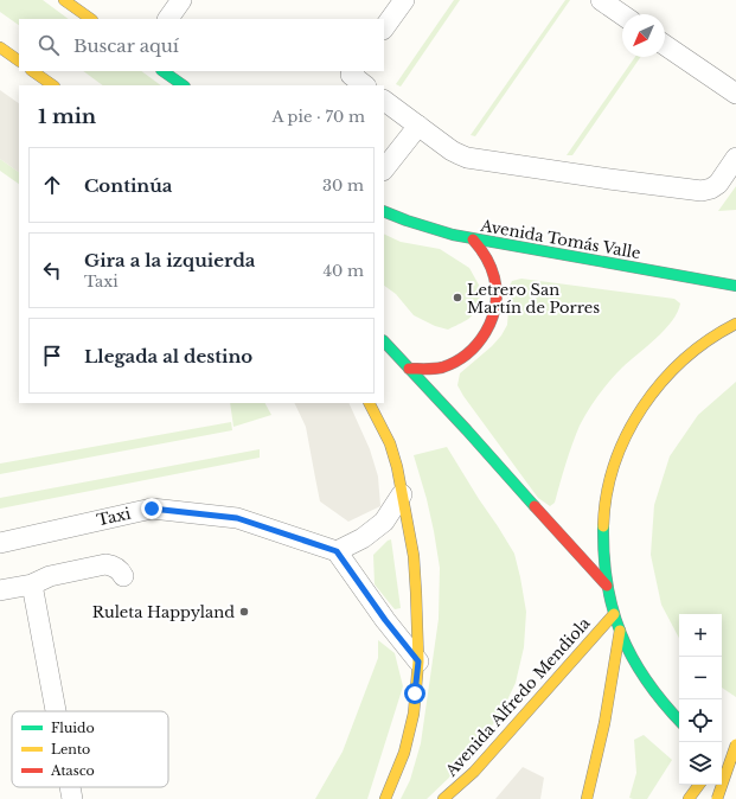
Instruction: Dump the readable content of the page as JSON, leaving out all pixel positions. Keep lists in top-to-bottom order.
{
  "streets": {
    "main road": ["Avenida Tomás Valle", "Avenida Alfredo Mendiola"],
    "lane": ["Taxi"]
  },
  "places": ["Letrero San Martín de Porres", "Ruleta Happyland"],
  "legend": ["Fluido", "Lento", "Atasco"],
  "north": "bottom left",
  "page": {
    "search": "Buscar aquí",
    "heading": ["1 min", "A pie · 70 m"],
    "list": [
      ["Continúa", "30 m"],
      ["Gira a la izquierda", "Taxi", "40 m"],
      "Llegada al destino"
    ],
    "map_buttons": ["+", "−"]
  }
}
